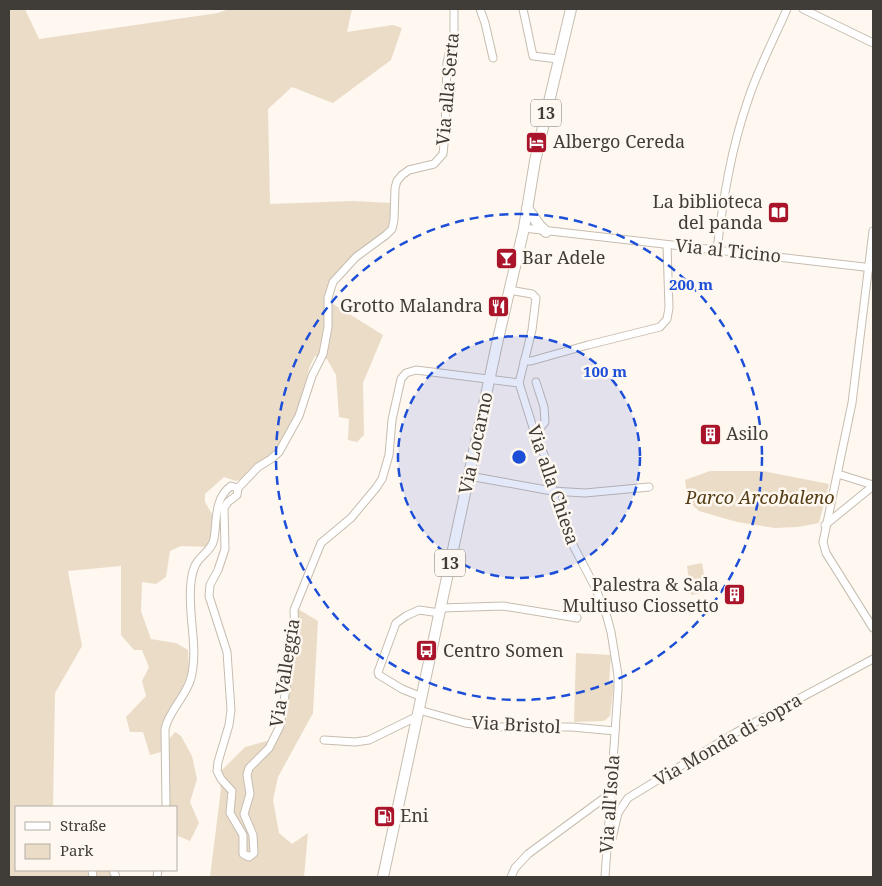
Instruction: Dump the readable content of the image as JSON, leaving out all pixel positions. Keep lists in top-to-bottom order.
{
  "streets": {
    "main road": ["13", "Via Locarno"],
    "street": [
      "Via alla Serta",
      "Via al Ticino",
      "Via alla Chiesa",
      "Via Valleggia",
      "Via Bristol",
      "Via Monda di sopra",
      "Via all'Isola"
    ]
  },
  "crossings": [
    ["Via alla Serta", "Via Valleggia"],
    ["Via al Ticino", "Via Locarno"],
    ["Via Locarno", "Via Valleggia"],
    ["Via Locarno", "Via Bristol"],
    ["Via alla Chiesa", "Via Bristol"],
    ["Via alla Chiesa", "Via all'Isola"],
    ["Via Bristol", "Via all'Isola"],
    ["Via Monda di sopra", "Via all'Isola"]
  ],
  "parks": ["Parco Arcobaleno"],
  "places": {
    "hotel": ["Albergo Cereda"],
    "library": ["La biblioteca del panda"],
    "bar": ["Bar Adele"],
    "restaurant": ["Grotto Malandra"],
    "building": ["Asilo", "Palestra & Sala Multiuso Ciossetto"],
    "bus stop": ["Centro Somen"],
    "fuel station": ["Eni"]
  },
  "legend": ["Straße", "Park"],
  "rings": ["200 m", "100 m"]
}
